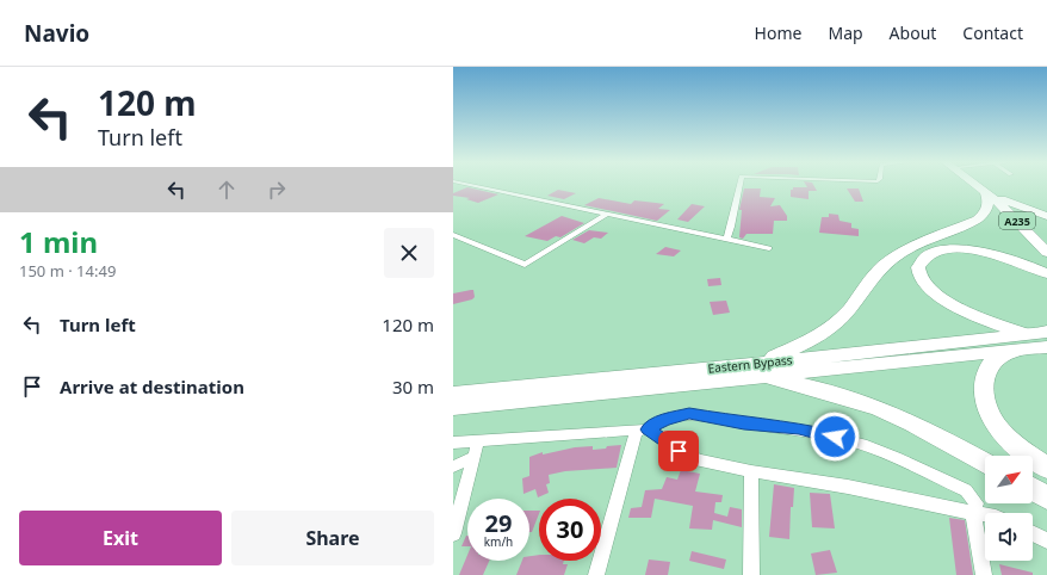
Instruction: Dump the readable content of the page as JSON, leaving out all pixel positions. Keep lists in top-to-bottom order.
{
  "streets": {
    "highway": ["A235", "Eastern Bypass"]
  },
  "north": "top right",
  "page": {
    "header": "Navio",
    "nav": [
      "Home",
      "Map",
      "About",
      "Contact"
    ],
    "turn": ["120 m", "Turn left"],
    "heading": ["1 min", "150 m · 14:49"],
    "list": [
      {
        "name": "Turn left",
        "value": "120 m"
      },
      {
        "name": "Arrive at destination",
        "value": "30 m"
      }
    ],
    "speed": "29 km/h",
    "limit": "30",
    "buttons": ["Exit", "Share"]
  }
}
